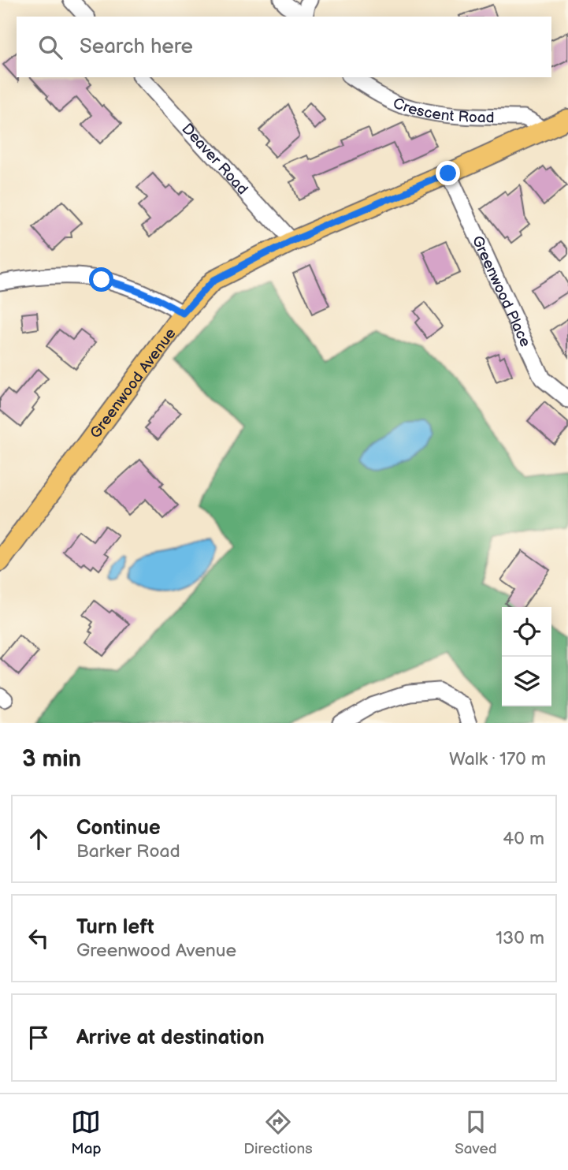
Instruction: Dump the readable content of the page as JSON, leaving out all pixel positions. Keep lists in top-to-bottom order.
{
  "streets": {
    "main road": ["Greenwood Avenue"],
    "street": ["Crescent Road", "Deaver Road", "Greenwood Place"]
  },
  "crossings": [
    ["Crescent Road", "Greenwood Avenue"],
    ["Deaver Road", "Greenwood Avenue"],
    ["Greenwood Place", "Greenwood Avenue"]
  ],
  "page": {
    "search": "Search here",
    "heading": ["3 min", "Walk · 170 m"],
    "list": [
      ["Continue", "Barker Road", "40 m"],
      ["Turn left", "Greenwood Avenue", "130 m"],
      "Arrive at destination"
    ],
    "nav": ["Map", "Directions", "Saved"]
  }
}
